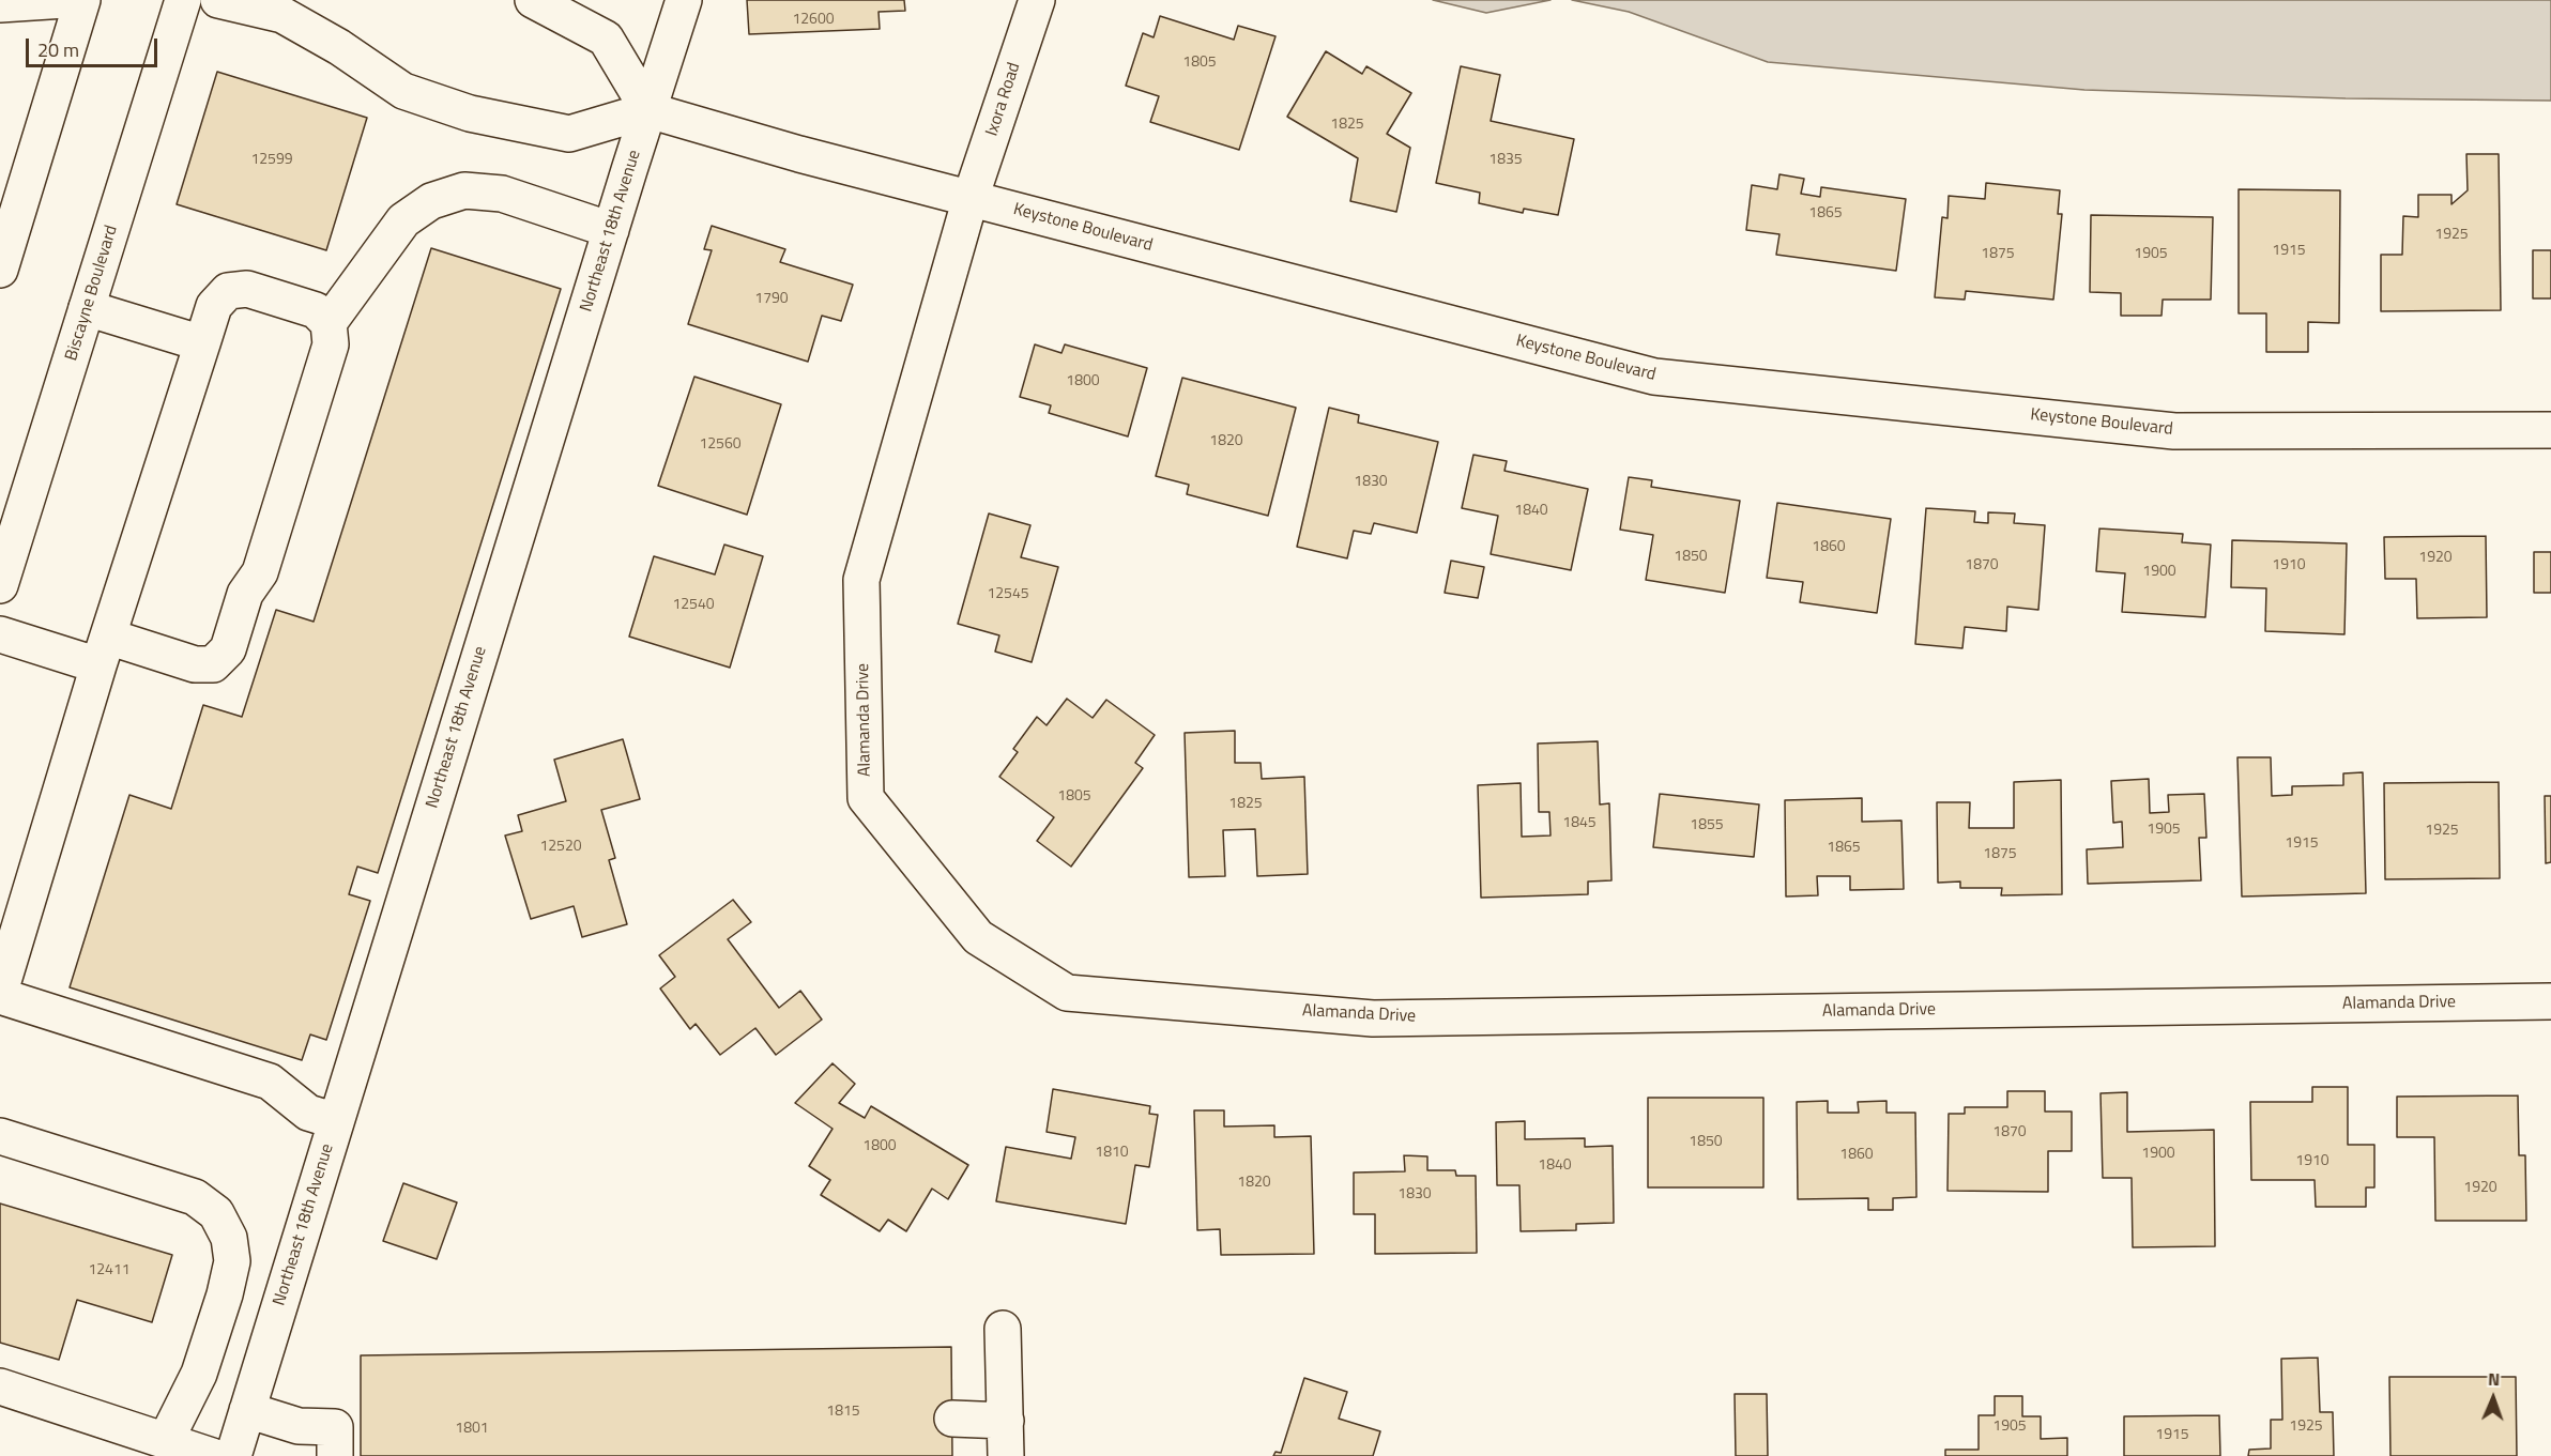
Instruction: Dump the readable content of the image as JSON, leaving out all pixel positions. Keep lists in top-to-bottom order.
{
  "streets": {
    "street": [
      "Ixora Road",
      "Keystone Boulevard",
      "Northeast 18th Avenue",
      "Biscayne Boulevard",
      "Alamanda Drive"
    ]
  },
  "crossings": [
    ["Ixora Road", "Keystone Boulevard"],
    ["Ixora Road", "Alamanda Drive"],
    ["Keystone Boulevard", "Northeast 18th Avenue"],
    ["Keystone Boulevard", "Alamanda Drive"]
  ],
  "house_numbers": [
    "12600",
    "1805",
    "1825",
    "12599",
    "1835",
    "1865",
    "1925",
    "1915",
    "1875",
    "1905",
    "1790",
    "1800",
    "1820",
    "12560",
    "1830",
    "1840",
    "1860",
    "1850",
    "1920",
    "1870",
    "1910",
    "1900",
    "12545",
    "12540",
    "1805",
    "1825",
    "1845",
    "1855",
    "1905",
    "1925",
    "1915",
    "12520",
    "1865",
    "1875",
    "1870",
    "1850",
    "1800",
    "1810",
    "1900",
    "1860",
    "1910",
    "1840",
    "1820",
    "1920",
    "1830",
    "12411",
    "1815",
    "1905",
    "1925",
    "1801",
    "1915"
  ],
  "scale_bar": "20 m",
  "north": "top"
}
